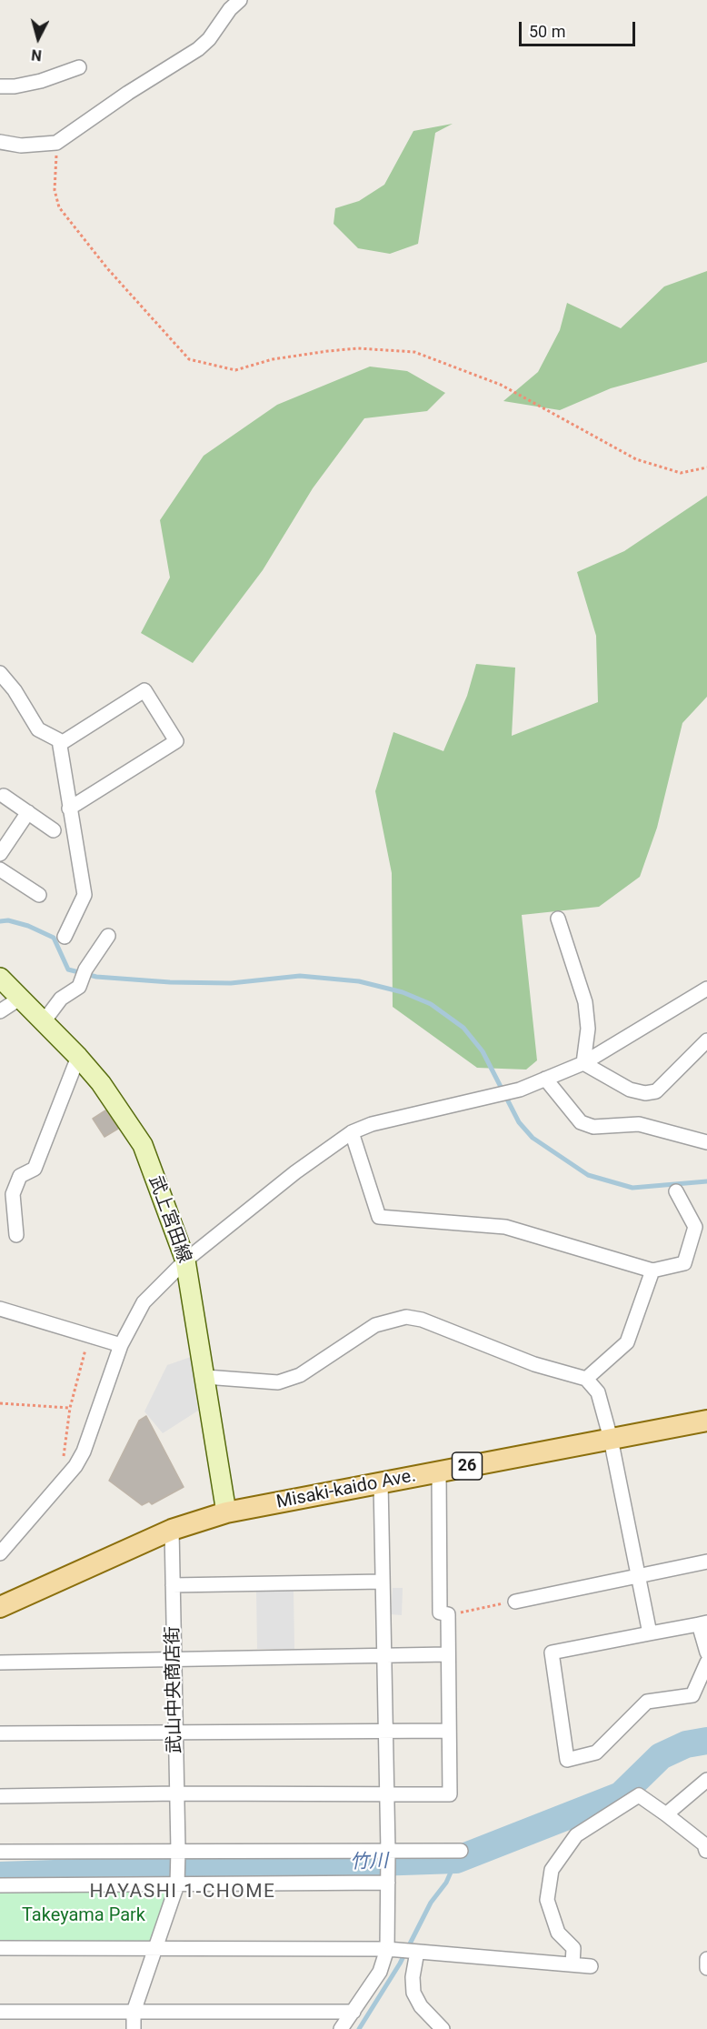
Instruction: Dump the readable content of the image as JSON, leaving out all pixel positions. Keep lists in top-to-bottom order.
{
  "streets": {
    "main road": ["武上宮田線", "26", "Misaki-kaido Ave."],
    "street": ["武山中央商店街"]
  },
  "crossings": [
    ["武上宮田線", "Misaki-kaido Ave."],
    ["Misaki-kaido Ave.", "武山中央商店街"]
  ],
  "districts": ["HAYASHI 1-CHOME"],
  "water": ["竹川"],
  "parks": ["Takeyama Park"],
  "scale_bar": "50 m",
  "north": "bottom"
}
